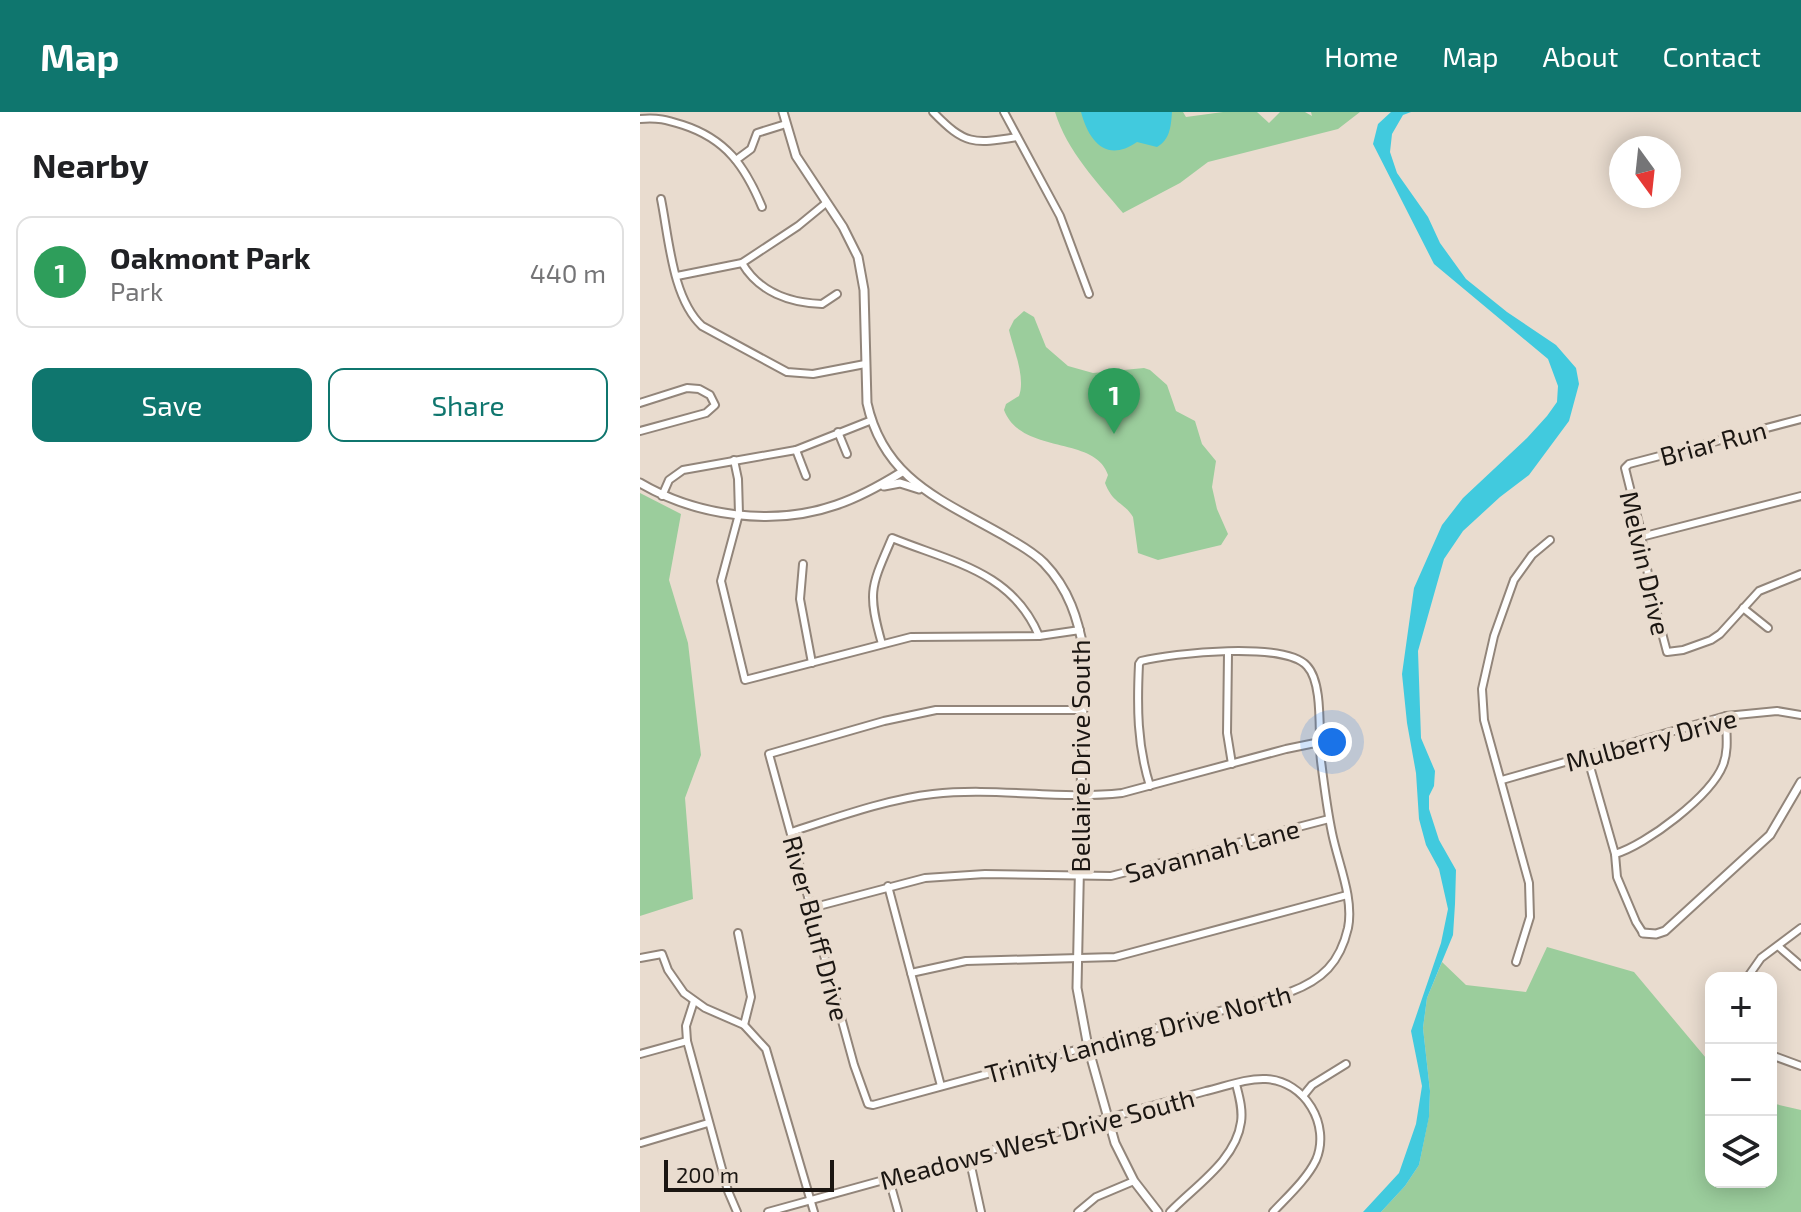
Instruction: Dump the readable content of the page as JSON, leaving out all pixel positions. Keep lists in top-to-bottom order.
{
  "streets": {
    "street": [
      "Briar Run",
      "Melvin Drive",
      "Mulberry Drive",
      "Bellaire Drive South",
      "Savannah Lane",
      "River Bluff Drive",
      "Trinity Landing Drive North",
      "Meadows West Drive South"
    ]
  },
  "crossings": [
    ["Briar Run", "Melvin Drive"],
    ["Bellaire Drive South", "Savannah Lane"],
    ["Bellaire Drive South", "River Bluff Drive"],
    ["Bellaire Drive South", "Trinity Landing Drive North"],
    ["Bellaire Drive South", "Meadows West Drive South"],
    ["Savannah Lane", "River Bluff Drive"],
    ["Savannah Lane", "Trinity Landing Drive North"],
    ["River Bluff Drive", "Trinity Landing Drive North"]
  ],
  "scale_bar": "200 m",
  "north": "bottom",
  "page": {
    "header": "Map",
    "nav": [
      "Home",
      "Map",
      "About",
      "Contact"
    ],
    "heading": "Nearby",
    "list": [
      {
        "mark": "1",
        "name": "Oakmont Park",
        "note": "Park",
        "value": "440 m"
      }
    ],
    "buttons": ["Save", "Share"],
    "pins": "1",
    "map_buttons": ["+", "−"],
    "scale": "200 m"
  }
}
